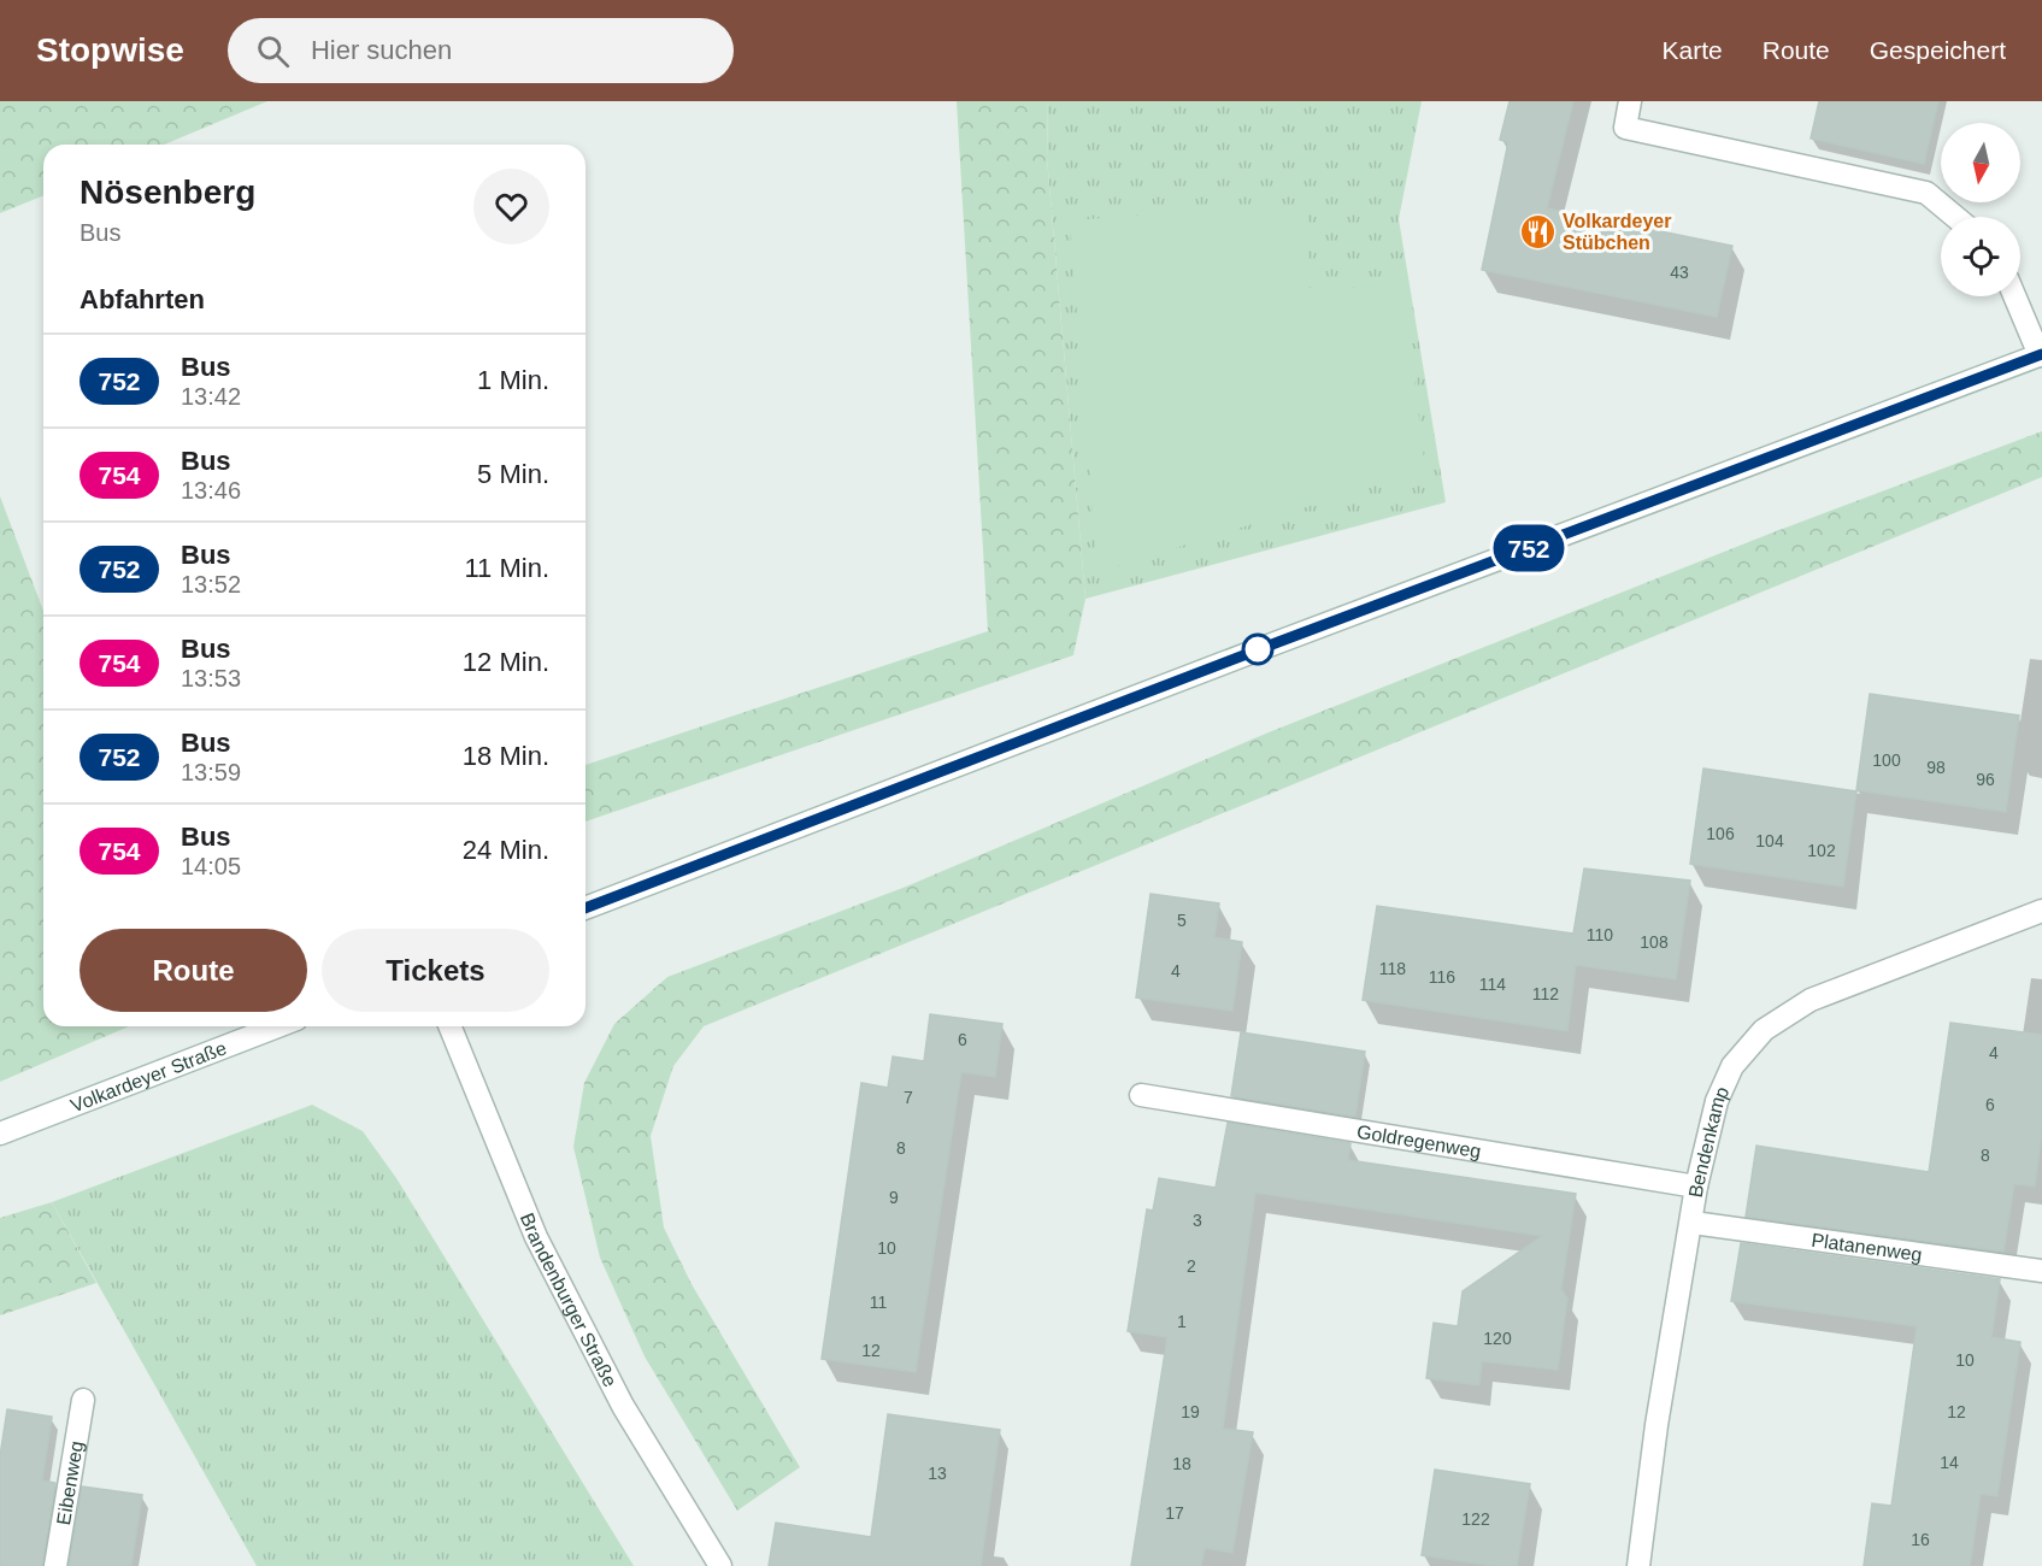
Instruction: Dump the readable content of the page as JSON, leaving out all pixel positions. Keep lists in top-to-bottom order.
{
  "streets": {
    "main road": [
      "Volkardeyer Straße",
      "Goldregenweg",
      "Bendenkamp",
      "Platanenweg",
      "Brandenburger Straße",
      "Eibenweg"
    ]
  },
  "crossings": [
    ["Goldregenweg", "Bendenkamp"],
    ["Bendenkamp", "Platanenweg"]
  ],
  "places": {
    "restaurant": ["Volkardeyer Stübchen"]
  },
  "lines": ["bus line 752"],
  "house_numbers": [
    "43",
    "100",
    "98",
    "96",
    "106",
    "104",
    "102",
    "5",
    "110",
    "108",
    "118",
    "4",
    "116",
    "114",
    "112",
    "6",
    "4",
    "7",
    "6",
    "8",
    "8",
    "9",
    "3",
    "10",
    "2",
    "11",
    "1",
    "120",
    "12",
    "10",
    "19",
    "12",
    "14",
    "18",
    "13",
    "17",
    "122",
    "16"
  ],
  "north": "bottom",
  "page": {
    "header": "Stopwise",
    "search": "Hier suchen",
    "nav": ["Karte", "Route", "Gespeichert"],
    "on_map": "752",
    "heading": [
      ["Nösenberg", "Bus"],
      "Abfahrten"
    ],
    "list": [
      {
        "mark": "752",
        "name": "Bus",
        "note": "13:42",
        "value": "1 Min."
      },
      {
        "mark": "754",
        "name": "Bus",
        "note": "13:46",
        "value": "5 Min."
      },
      {
        "mark": "752",
        "name": "Bus",
        "note": "13:52",
        "value": "11 Min."
      },
      {
        "mark": "754",
        "name": "Bus",
        "note": "13:53",
        "value": "12 Min."
      },
      {
        "mark": "752",
        "name": "Bus",
        "note": "13:59",
        "value": "18 Min."
      },
      {
        "mark": "754",
        "name": "Bus",
        "note": "14:05",
        "value": "24 Min."
      }
    ],
    "buttons": ["Route", "Tickets"]
  }
}
